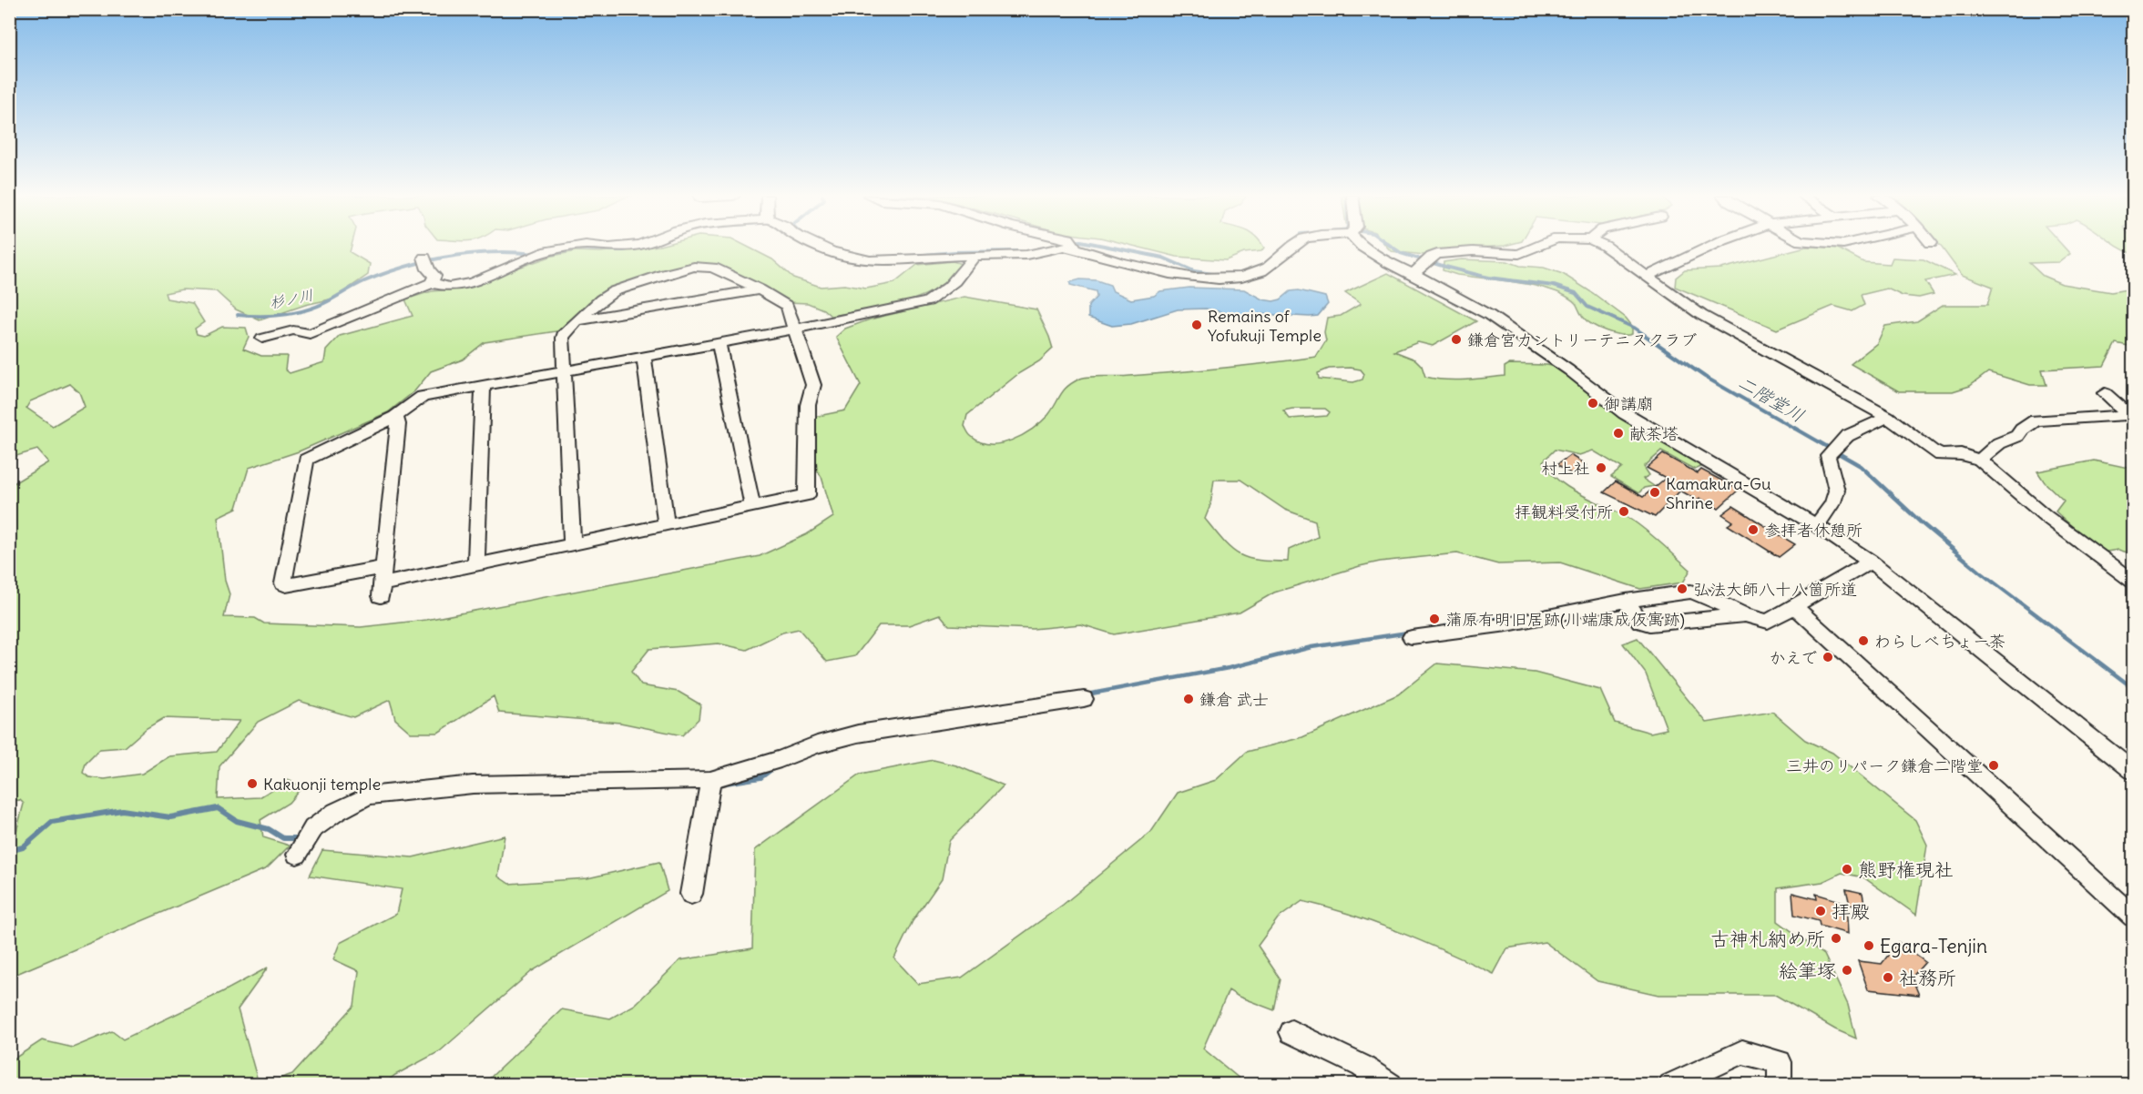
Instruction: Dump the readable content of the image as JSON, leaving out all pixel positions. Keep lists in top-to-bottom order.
{
  "water": ["杉ノ川", "二階堂川"],
  "places": [
    "Remains of Yofukuji Temple",
    "鎌倉宮カントリーテニスクラブ",
    "御講廟",
    "献茶塔",
    "村上社",
    "Kamakura-Gu Shrine",
    "拝観料受付所",
    "参拝者休憩所",
    "弘法大師八十八箇所道",
    "蒲原有明旧居跡(川端康成仮寓跡)",
    "わらしべちょー茶",
    "かえで",
    "鎌倉 武士",
    "三井のリパーク鎌倉二階堂",
    "Kakuonji temple",
    "熊野権現社",
    "拝殿",
    "古神札納め所",
    "Egara-Tenjin",
    "絵筆塚",
    "社務所"
  ]
}
